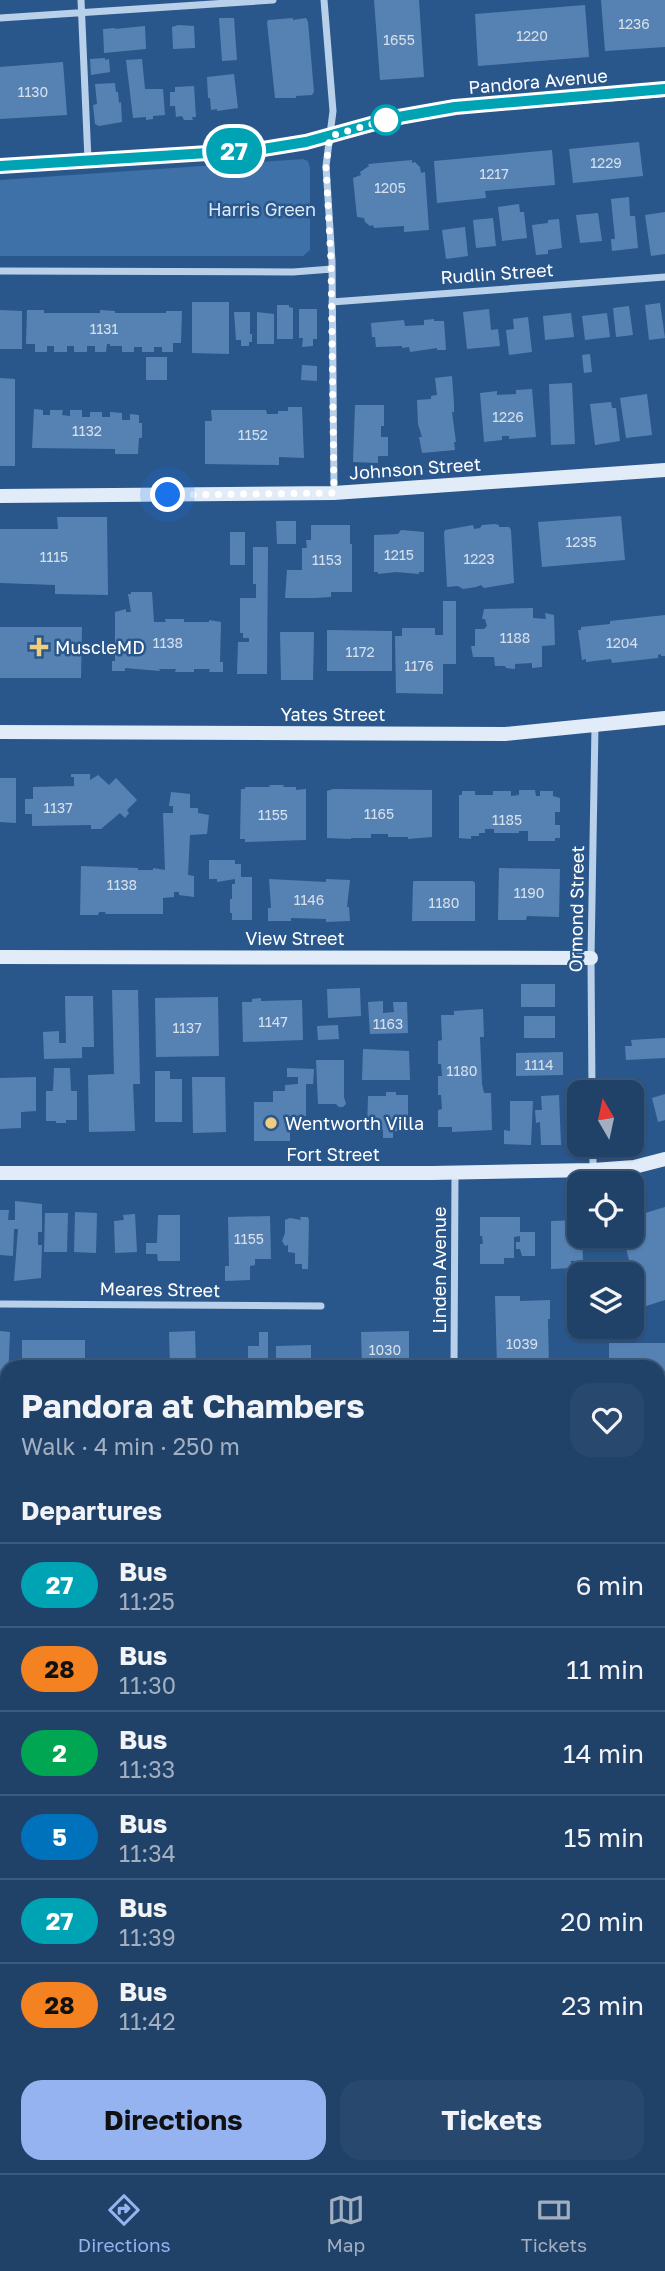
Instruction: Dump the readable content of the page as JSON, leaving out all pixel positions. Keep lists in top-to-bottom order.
{
  "streets": {
    "main road": [
      "Pandora Avenue",
      "Johnson Street",
      "Yates Street",
      "View Street",
      "Fort Street"
    ],
    "street": [
      "Rudlin Street",
      "Ormond Street",
      "Linden Avenue",
      "Meares Street"
    ]
  },
  "crossings": [
    ["Yates Street", "Ormond Street"],
    ["Ormond Street", "View Street"],
    ["Fort Street", "Linden Avenue"]
  ],
  "parks": ["Harris Green"],
  "places": {
    "health": ["MuscleMD"],
    "other": ["Wentworth Villa"]
  },
  "lines": ["bus line 27"],
  "house_numbers": [
    "1236",
    "1220",
    "1655",
    "1130",
    "1229",
    "1217",
    "1205",
    "1131",
    "1226",
    "1132",
    "1152",
    "1235",
    "1215",
    "1115",
    "1223",
    "1153",
    "1188",
    "1138",
    "1204",
    "1172",
    "1176",
    "1137",
    "1165",
    "1155",
    "1185",
    "1138",
    "1190",
    "1146",
    "1180",
    "1147",
    "1163",
    "1137",
    "1114",
    "1180",
    "1155",
    "1039",
    "1030"
  ],
  "north": "top",
  "page": {
    "on_map": "27",
    "heading": [
      ["Pandora at Chambers", "Walk · 4 min · 250 m"],
      "Departures"
    ],
    "list": [
      {
        "mark": "27",
        "name": "Bus",
        "note": "11:25",
        "value": "6 min"
      },
      {
        "mark": "28",
        "name": "Bus",
        "note": "11:30",
        "value": "11 min"
      },
      {
        "mark": "2",
        "name": "Bus",
        "note": "11:33",
        "value": "14 min"
      },
      {
        "mark": "5",
        "name": "Bus",
        "note": "11:34",
        "value": "15 min"
      },
      {
        "mark": "27",
        "name": "Bus",
        "note": "11:39",
        "value": "20 min"
      },
      {
        "mark": "28",
        "name": "Bus",
        "note": "11:42",
        "value": "23 min"
      }
    ],
    "buttons": ["Directions", "Tickets"],
    "tabs": ["Directions", "Map", "Tickets"]
  }
}
